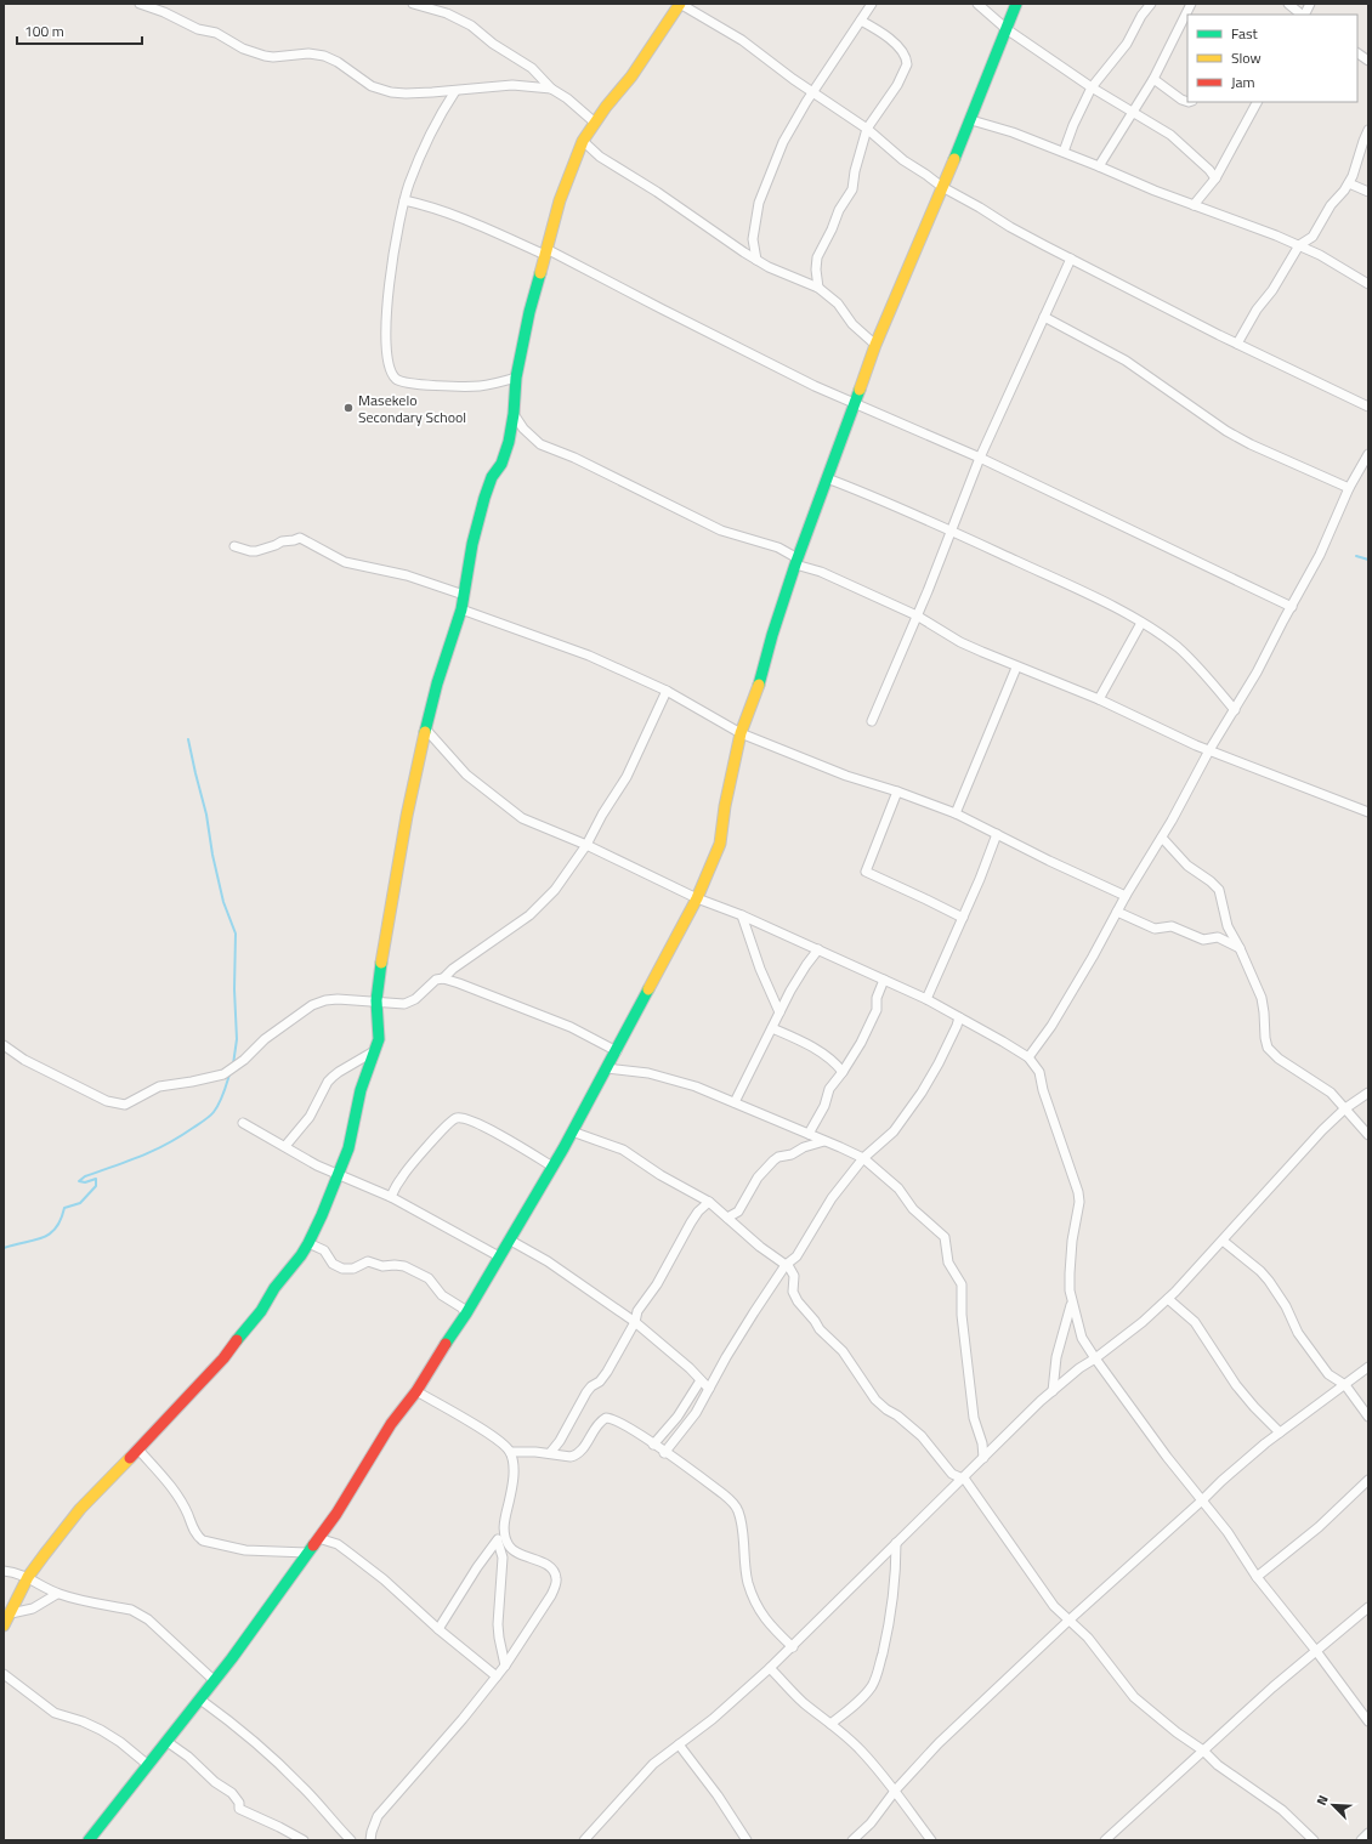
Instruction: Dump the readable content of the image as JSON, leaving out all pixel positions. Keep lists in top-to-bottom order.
{
  "places": ["Masekelo Secondary School"],
  "legend": ["Fast", "Slow", "Jam"],
  "scale_bar": "100 m",
  "north": "top left"
}
